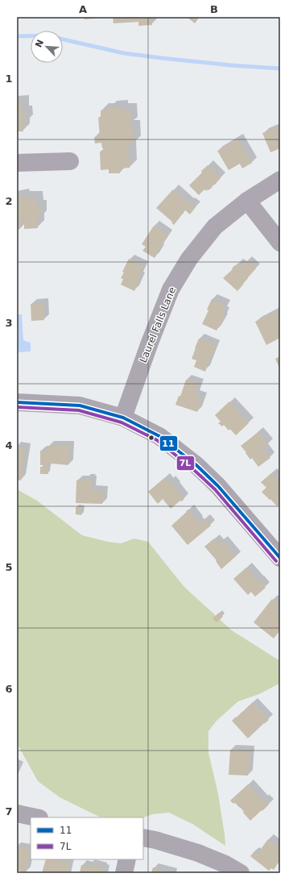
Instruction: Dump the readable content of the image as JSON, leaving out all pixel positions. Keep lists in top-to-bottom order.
{
  "streets": {
    "street": ["Laurel Falls Lane"]
  },
  "lines": ["transit line 11", "transit line 7L"],
  "legend": ["11", "7L"],
  "north": "top left",
  "grid": {
    "columns": ["A", "B"],
    "rows": [
      "1",
      "2",
      "3",
      "4",
      "5",
      "6",
      "7"
    ]
  }
}
